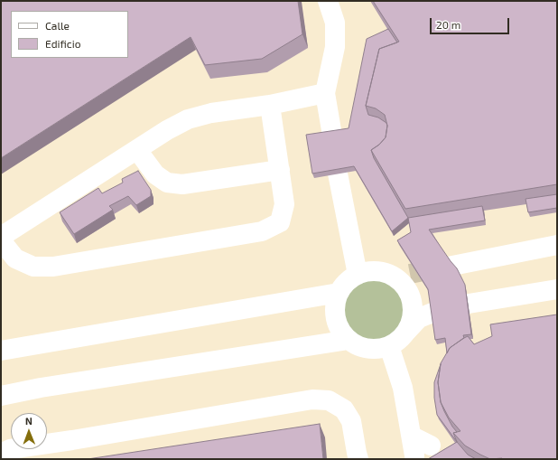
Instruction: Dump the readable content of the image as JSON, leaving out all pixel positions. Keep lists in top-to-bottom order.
{
  "legend": ["Calle", "Edificio"],
  "scale_bar": "20 m",
  "north": "top"
}
